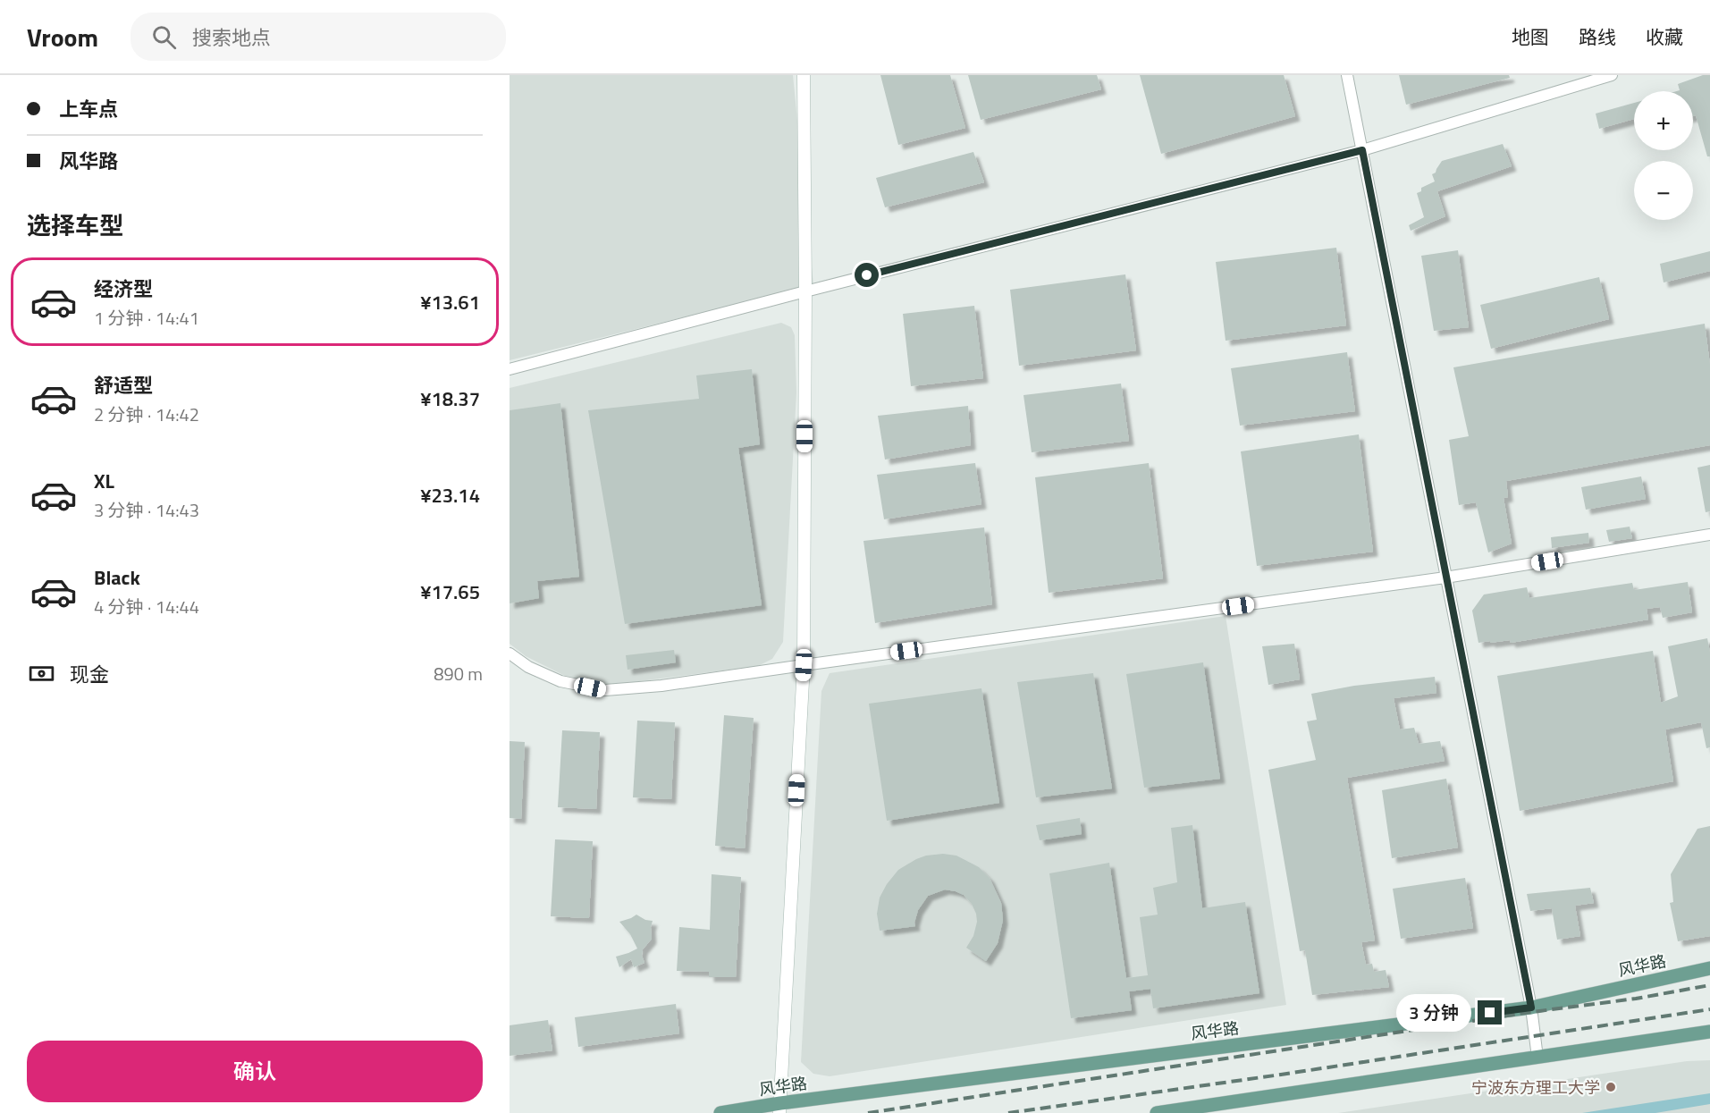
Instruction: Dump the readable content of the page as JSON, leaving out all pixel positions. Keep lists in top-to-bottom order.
{
  "streets": {
    "main road": ["风华路"]
  },
  "places": ["宁波东方理工大学"],
  "page": {
    "header": "Vroom",
    "search": "搜索地点",
    "nav": ["地图", "路线", "收藏"],
    "banner": ["上车点", "风华路"],
    "map_buttons": ["+", "−"],
    "heading": "选择车型",
    "list": [
      {
        "name": "经济型",
        "note": "1 分钟 · 14:41",
        "value": "¥13.61"
      },
      {
        "name": "舒适型",
        "note": "2 分钟 · 14:42",
        "value": "¥18.37"
      },
      {
        "name": "XL",
        "note": "3 分钟 · 14:43",
        "value": "¥23.14"
      },
      {
        "name": "Black",
        "note": "4 分钟 · 14:44",
        "value": "¥17.65"
      }
    ],
    "pay": ["现金", "890 m"],
    "bubble": "3 分钟",
    "buttons": "确认"
  }
}
